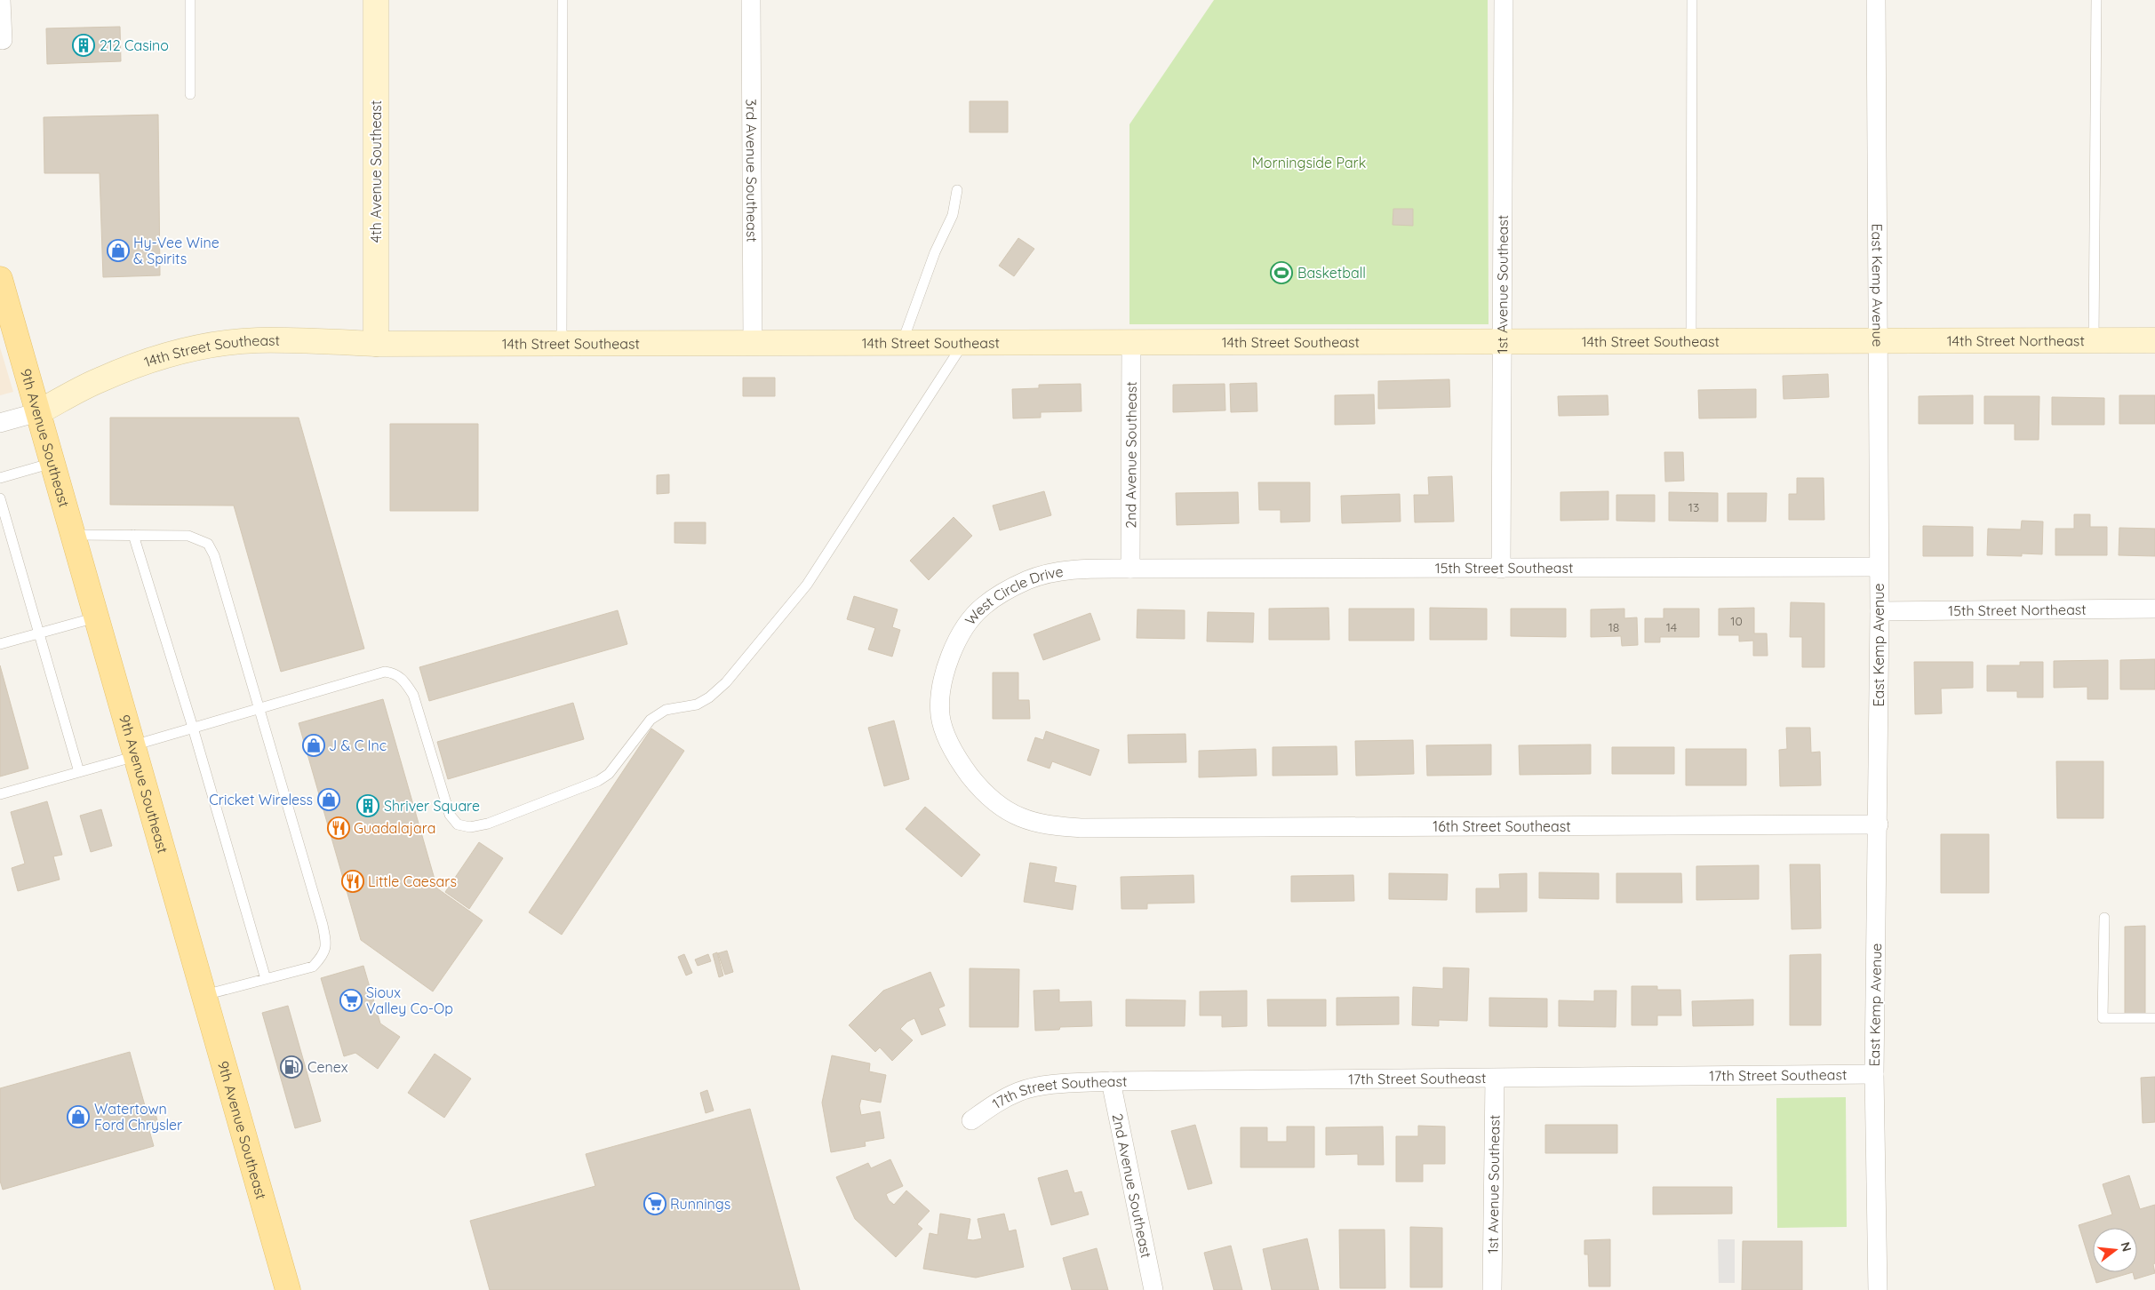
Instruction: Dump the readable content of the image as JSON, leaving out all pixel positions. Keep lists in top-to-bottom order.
{
  "streets": {
    "main road": ["9th Avenue Southeast"],
    "street": [
      "4th Avenue Southeast",
      "3rd Avenue Southeast",
      "1st Avenue Southeast",
      "East Kemp Avenue",
      "14th Street Southeast",
      "14th Street Northeast",
      "2nd Avenue Southeast",
      "15th Street Southeast",
      "West Circle Drive",
      "15th Street Northeast",
      "16th Street Southeast",
      "17th Street Southeast"
    ]
  },
  "crossings": [
    ["4th Avenue Southeast", "14th Street Southeast"],
    ["3rd Avenue Southeast", "14th Street Southeast"],
    ["1st Avenue Southeast", "14th Street Southeast"],
    ["1st Avenue Southeast", "15th Street Southeast"],
    ["1st Avenue Southeast", "17th Street Southeast"],
    ["East Kemp Avenue", "14th Street Southeast"],
    ["East Kemp Avenue", "14th Street Northeast"],
    ["East Kemp Avenue", "15th Street Southeast"],
    ["East Kemp Avenue", "15th Street Northeast"],
    ["East Kemp Avenue", "16th Street Southeast"],
    ["East Kemp Avenue", "17th Street Southeast"],
    ["14th Street Southeast", "14th Street Northeast"],
    ["14th Street Southeast", "9th Avenue Southeast"],
    ["14th Street Southeast", "2nd Avenue Southeast"],
    ["2nd Avenue Southeast", "15th Street Southeast"],
    ["2nd Avenue Southeast", "West Circle Drive"],
    ["2nd Avenue Southeast", "17th Street Southeast"],
    ["15th Street Southeast", "West Circle Drive"],
    ["West Circle Drive", "16th Street Southeast"]
  ],
  "parks": ["Morningside Park"],
  "places": {
    "building": ["212 Casino", "Shriver Square"],
    "shop": [
      "Hy-Vee Wine & Spirits",
      "J & C Inc",
      "Cricket Wireless",
      "Watertown Ford Chrysler"
    ],
    "sports": ["Basketball"],
    "restaurant": ["Guadalajara", "Little Caesars"],
    "supermarket": ["Sioux Valley Co-Op", "Runnings"],
    "fuel station": ["Cenex"]
  },
  "house_numbers": [
    "13",
    "10",
    "18",
    "14"
  ],
  "north": "right"
}
